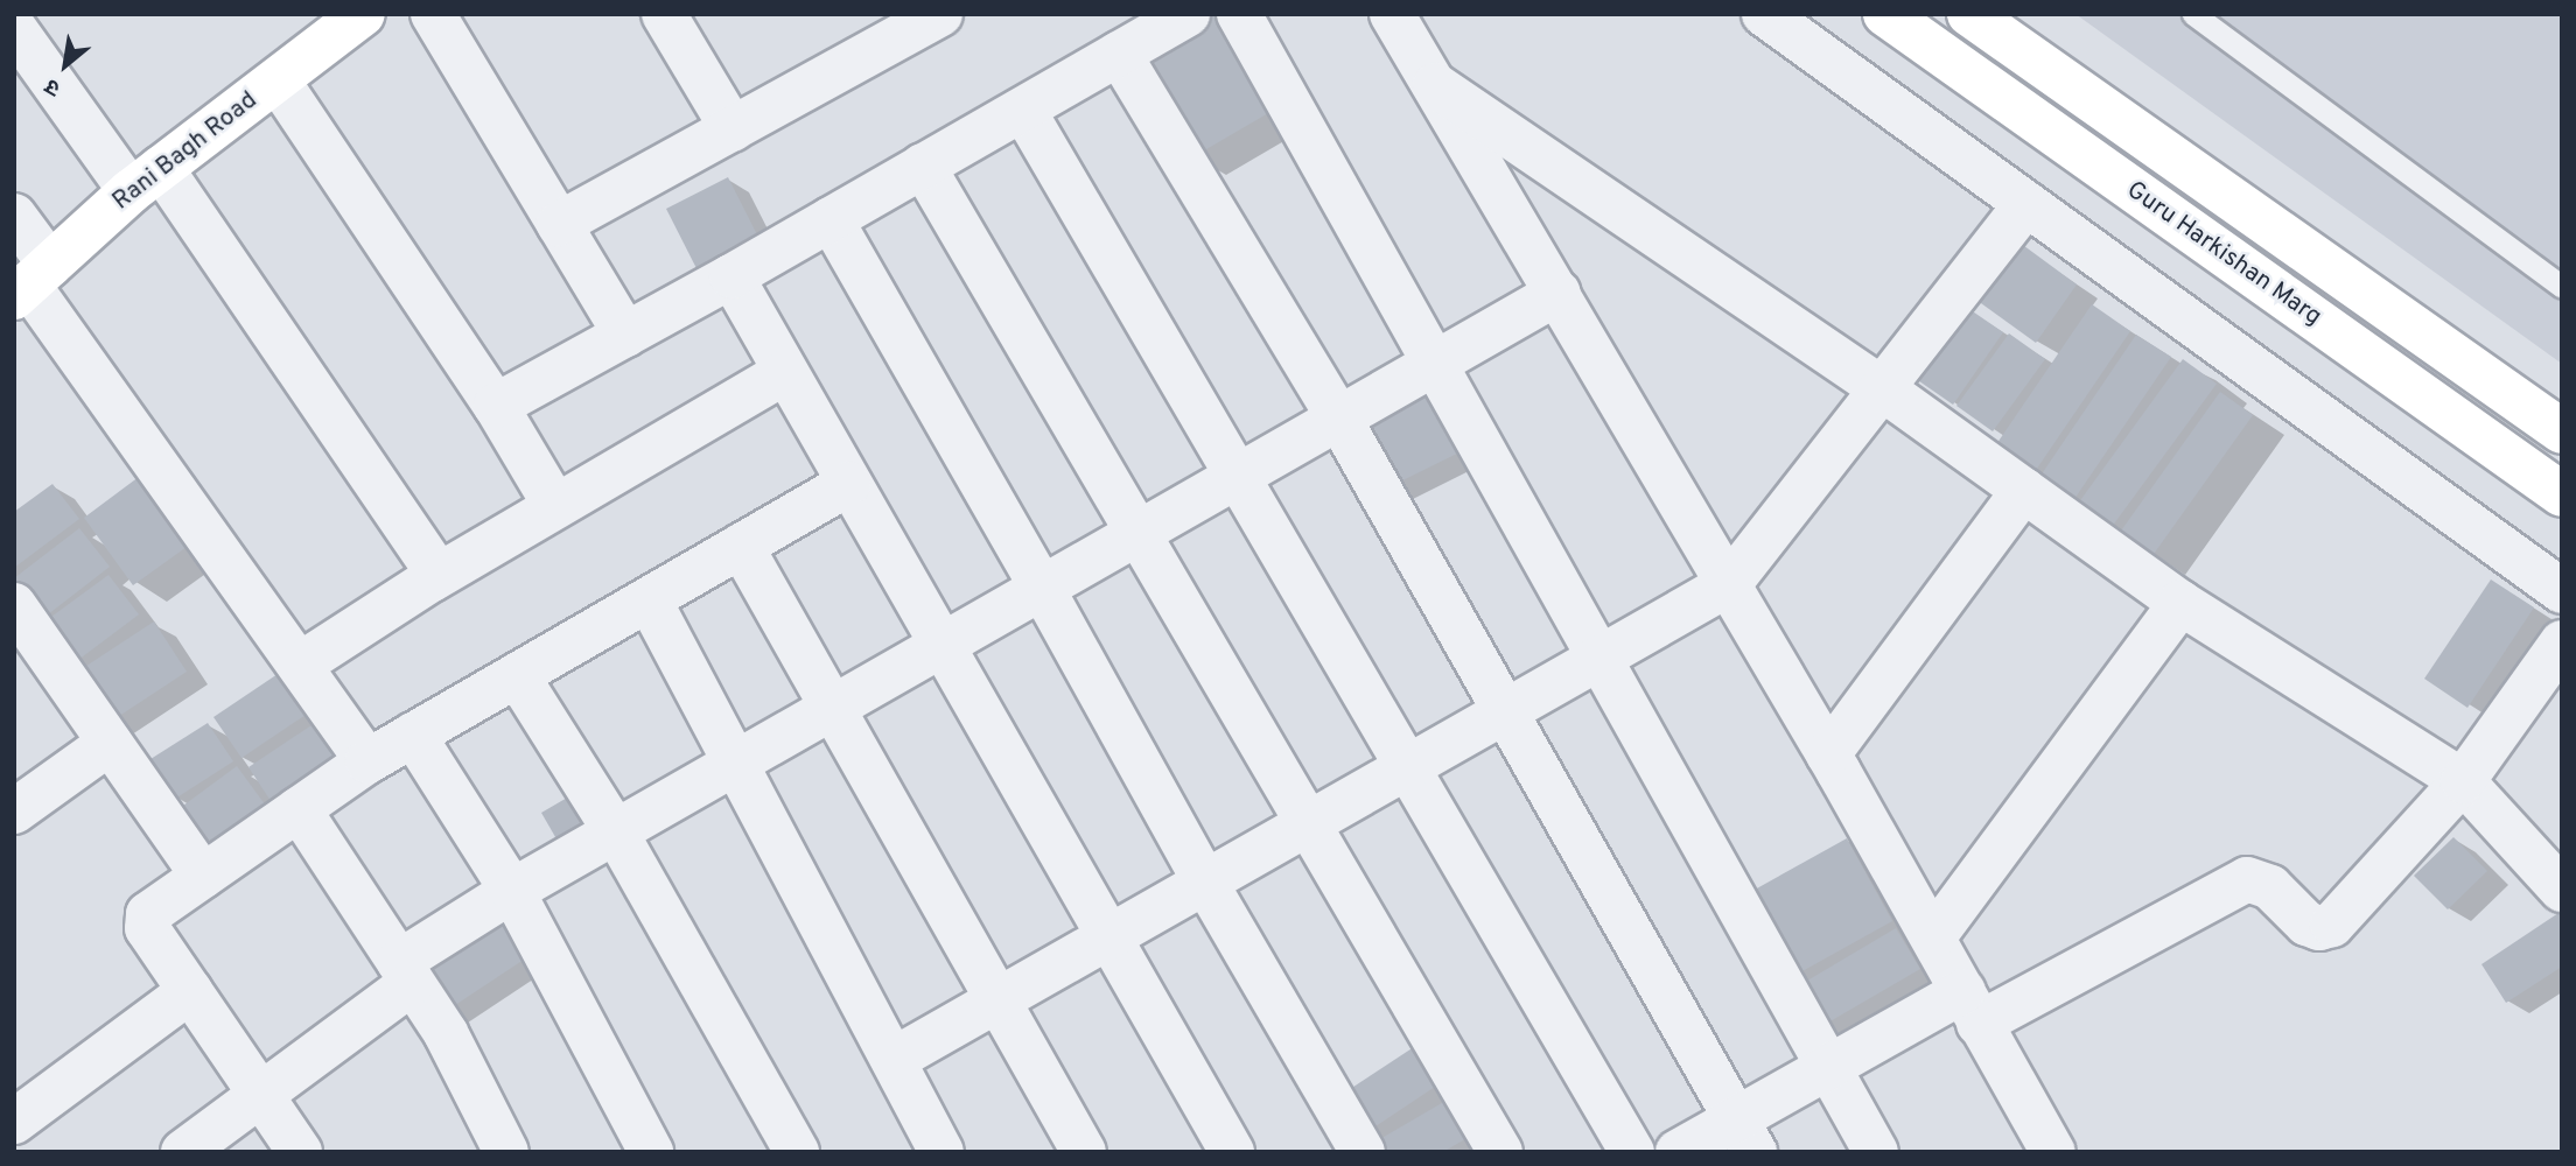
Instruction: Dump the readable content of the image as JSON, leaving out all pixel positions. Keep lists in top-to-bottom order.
{
  "streets": {
    "main road": ["Rani Bagh Road", "Guru Harkishan Marg"]
  },
  "north": "bottom left"
}
